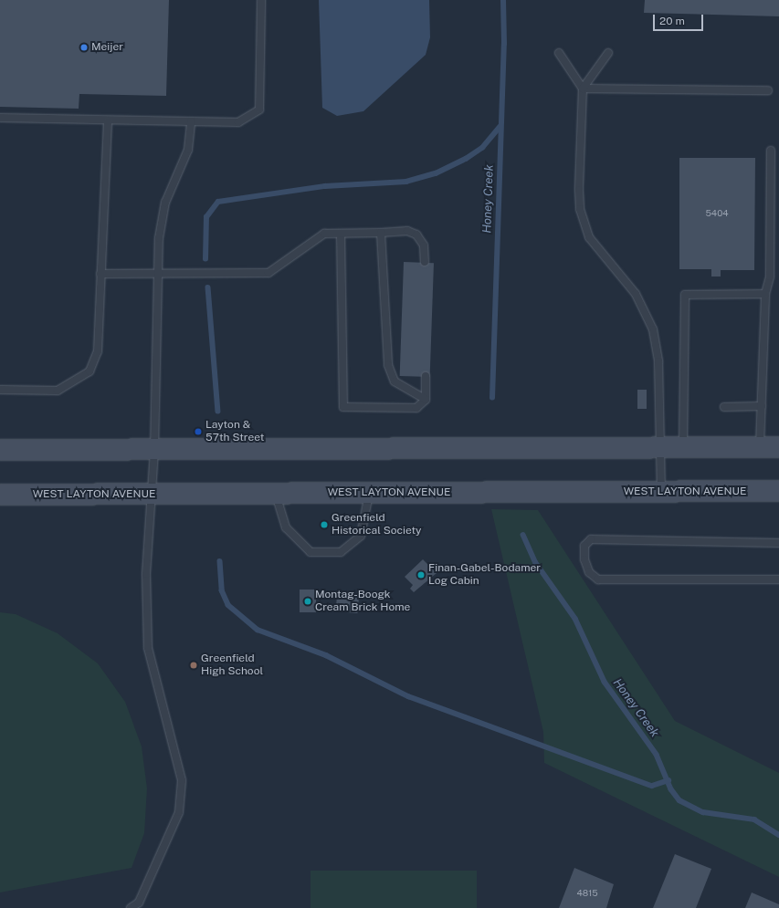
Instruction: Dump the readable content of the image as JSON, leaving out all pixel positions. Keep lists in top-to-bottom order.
{
  "streets": {
    "main road": ["WEST LAYTON AVENUE"]
  },
  "water": ["Honey Creek"],
  "places": [
    "Meijer",
    "Layton & 57th Street",
    "Greenfield Historical Society",
    "Finan-Gabel-Bodamer Log Cabin",
    "Montag-Boogk Cream Brick Home",
    "Greenfield High School"
  ],
  "house_numbers": ["5404", "4815"],
  "scale_bar": "20 m"
}
